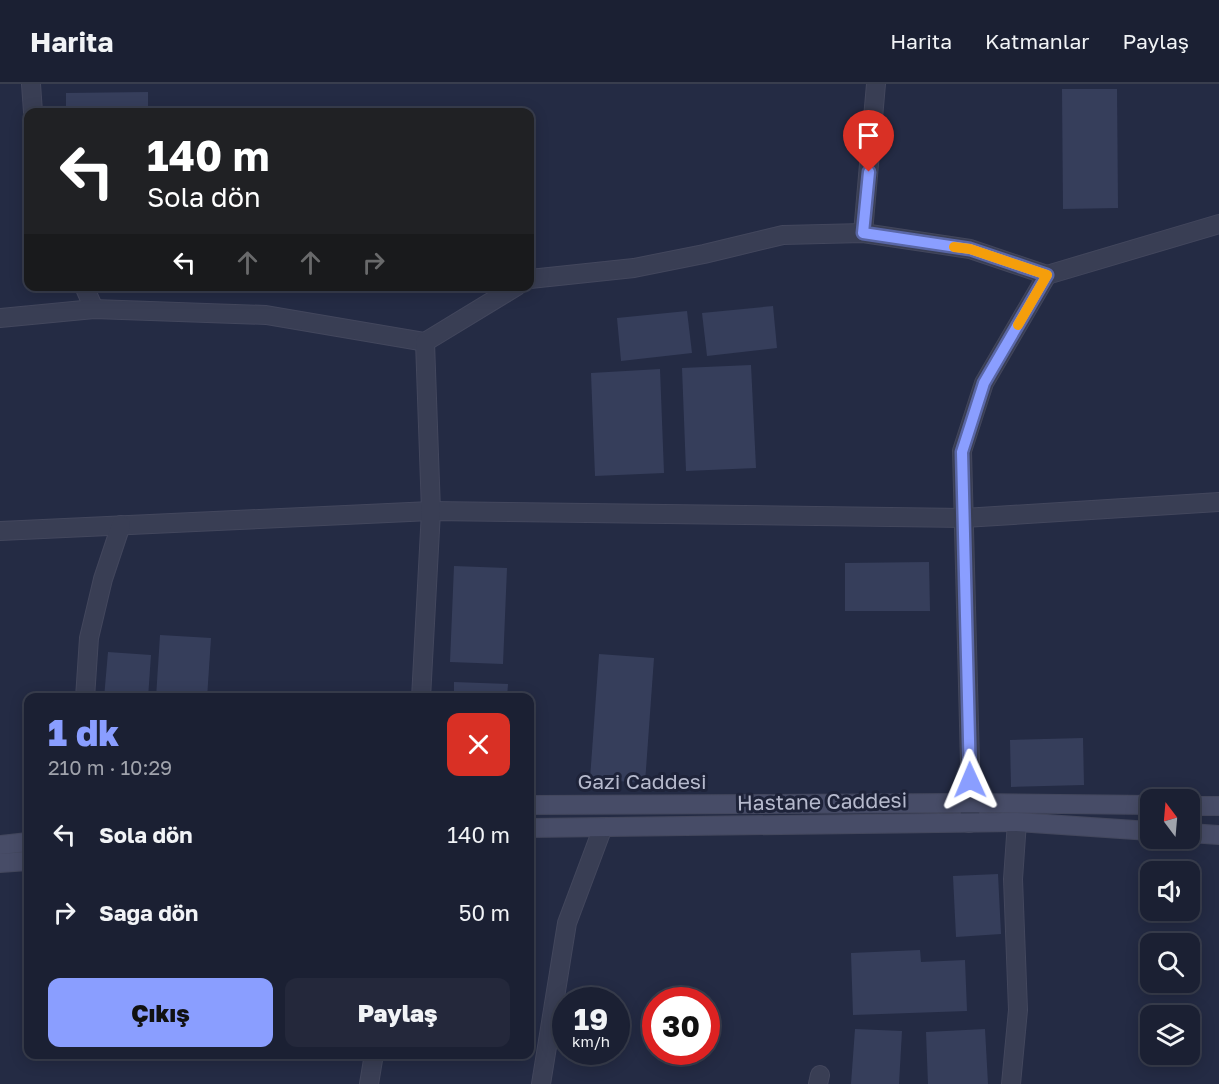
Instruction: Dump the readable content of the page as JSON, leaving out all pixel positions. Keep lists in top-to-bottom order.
{
  "streets": {
    "main road": ["Gazi Caddesi", "Hastane Caddesi"]
  },
  "north": "top",
  "page": {
    "header": "Harita",
    "nav": ["Harita", "Katmanlar", "Paylaş"],
    "turn": ["140 m", "Sola dön"],
    "heading": ["1 dk", "210 m · 10:29"],
    "list": [
      {
        "name": "Sola dön",
        "value": "140 m"
      },
      {
        "name": "Sağa dön",
        "value": "50 m"
      }
    ],
    "buttons": ["Çıkış", "Paylaş"],
    "speed": "19 km/h",
    "limit": "30"
  }
}
